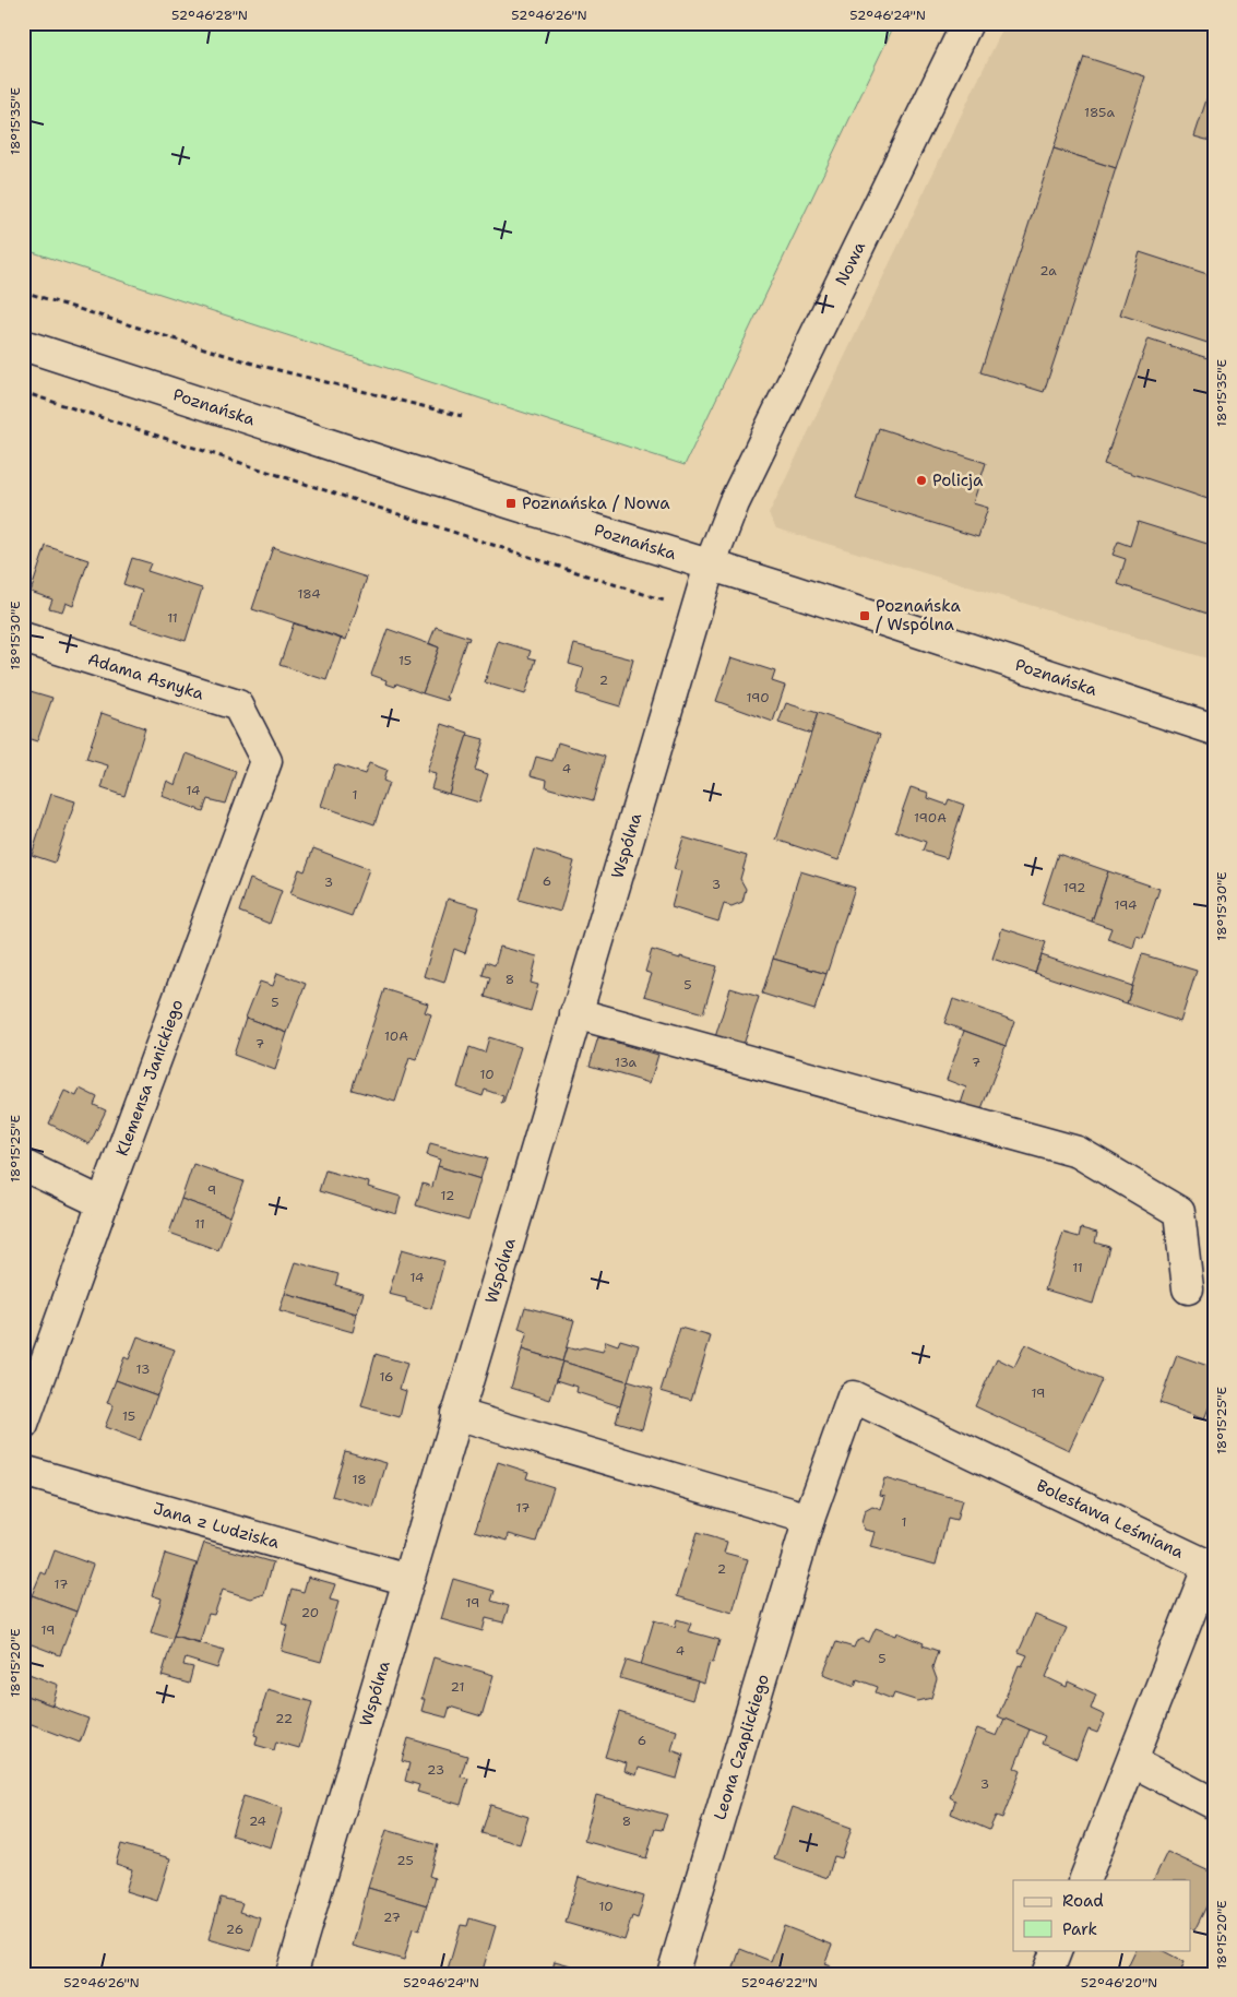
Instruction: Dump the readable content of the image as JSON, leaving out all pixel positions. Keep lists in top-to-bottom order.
{
  "streets": {
    "street": [
      "Nowa",
      "Poznańska",
      "Adama Asnyka",
      "Wspólna",
      "Klemensa Janickiego",
      "Bolesława Leśmiana",
      "Jana z Ludziska",
      "Leona Czaplickiego"
    ]
  },
  "crossings": [
    ["Nowa", "Poznańska"],
    ["Nowa", "Wspólna"],
    ["Poznańska", "Wspólna"],
    ["Adama Asnyka", "Klemensa Janickiego"],
    ["Wspólna", "Jana z Ludziska"],
    ["Bolesława Leśmiana", "Leona Czaplickiego"]
  ],
  "places": {
    "other": ["Policja"],
    "transit": ["Poznańska / Nowa", "Poznańska / Wspólna"]
  },
  "house_numbers": [
    "185a",
    "2a",
    "184",
    "11",
    "15",
    "2",
    "190",
    "4",
    "14",
    "1",
    "190A",
    "6",
    "3",
    "3",
    "192",
    "194",
    "8",
    "5",
    "5",
    "10A",
    "7",
    "13a",
    "7",
    "10",
    "9",
    "12",
    "11",
    "11",
    "14",
    "13",
    "16",
    "19",
    "15",
    "18",
    "17",
    "1",
    "2",
    "17",
    "19",
    "20",
    "19",
    "4",
    "5",
    "21",
    "22",
    "6",
    "23",
    "3",
    "24",
    "8",
    "25",
    "10",
    "27",
    "26"
  ],
  "legend": ["Road", "Park"],
  "coordinates": [
    "52°46'28\"N",
    "52°46'26\"N",
    "52°46'24\"N",
    "18°15'35\"E",
    "18°15'30\"E",
    "18°15'25\"E",
    "18°15'20\"E",
    "52°46'22\"N",
    "52°46'20\"N"
  ]
}
